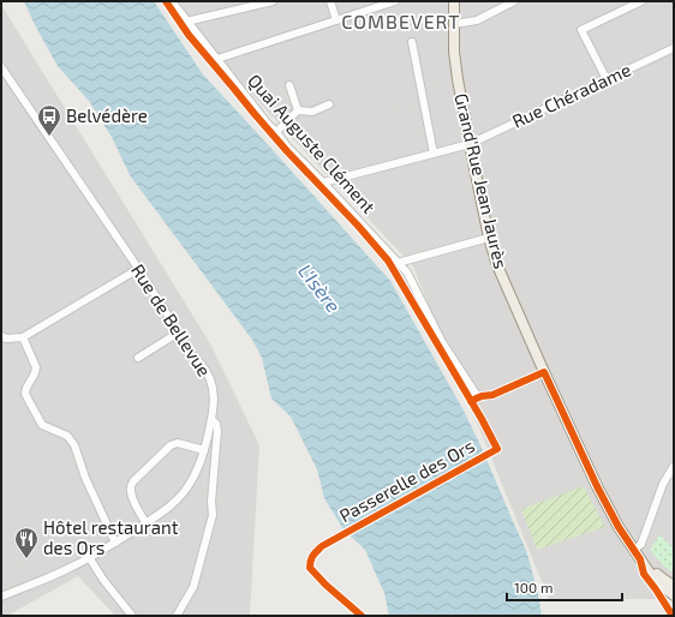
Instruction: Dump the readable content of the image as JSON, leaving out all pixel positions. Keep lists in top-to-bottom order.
{
  "streets": {
    "main road": ["Grand'Rue Jean Jaurès"],
    "street": ["Rue Chéradame", "Quai Auguste Clément", "Rue de Bellevue"],
    "cycle path": ["Passerelle des Ors"]
  },
  "crossings": [
    ["Rue Chéradame", "Quai Auguste Clément"],
    ["Rue Chéradame", "Grand'Rue Jean Jaurès"],
    ["Quai Auguste Clément", "Grand'Rue Jean Jaurès"]
  ],
  "districts": ["COMBEVERT"],
  "water": ["L'Isère"],
  "places": {
    "bus stop": ["Belvédère"],
    "restaurant": ["Hôtel restaurant des Ors"]
  },
  "scale_bar": "100 m"
}
